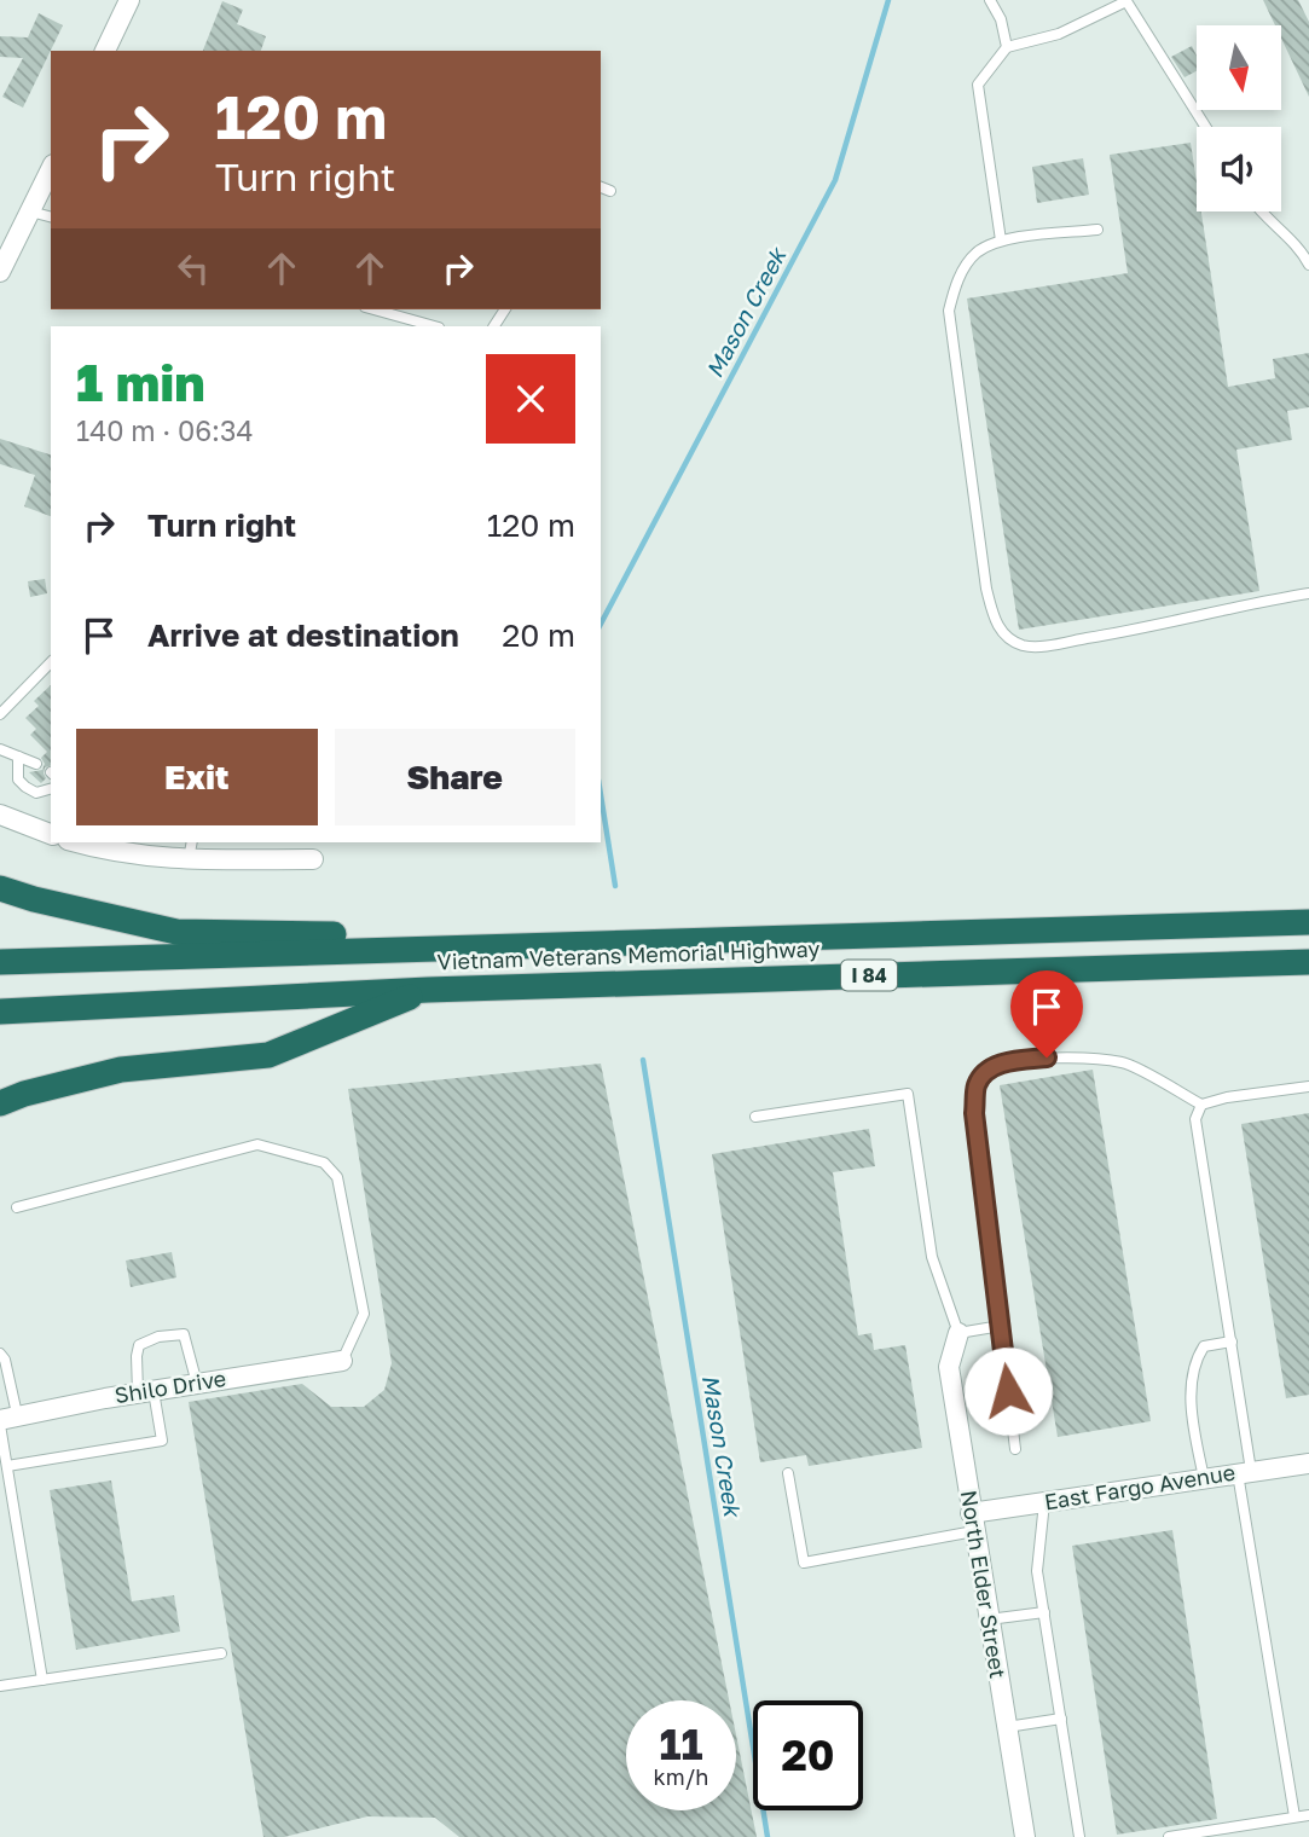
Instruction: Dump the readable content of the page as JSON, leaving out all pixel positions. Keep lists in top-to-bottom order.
{
  "streets": {
    "highway": ["Vietnam Veterans Memorial Highway", "I 84"],
    "street": ["Shilo Drive", "East Fargo Avenue", "North Elder Street"]
  },
  "crossings": [
    ["East Fargo Avenue", "North Elder Street"]
  ],
  "water": ["Mason Creek"],
  "north": "bottom",
  "page": {
    "turn": ["120 m", "Turn right"],
    "heading": ["1 min", "140 m · 06:34"],
    "list": [
      {
        "name": "Turn right",
        "value": "120 m"
      },
      {
        "name": "Arrive at destination",
        "value": "20 m"
      }
    ],
    "buttons": ["Exit", "Share"],
    "speed": "11 km/h",
    "limit": "20"
  }
}
